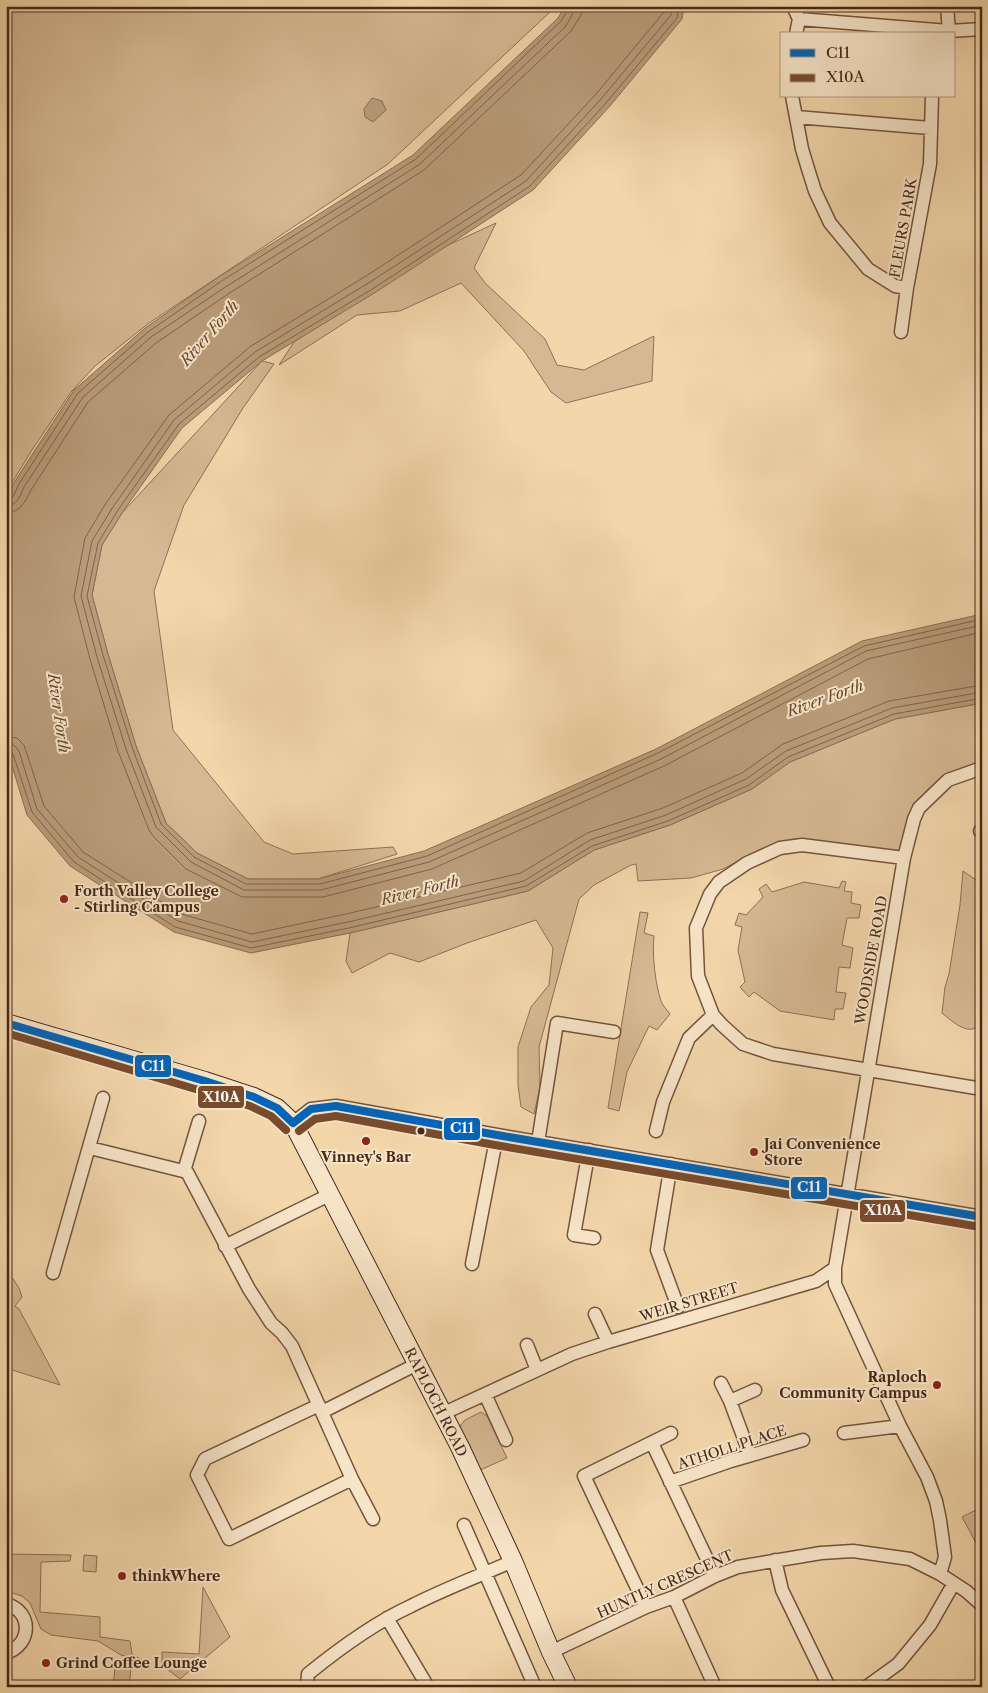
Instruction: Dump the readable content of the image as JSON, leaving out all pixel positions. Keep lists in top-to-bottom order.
{
  "streets": {
    "street": [
      "FLEURS PARK",
      "WOODSIDE ROAD",
      "WEIR STREET",
      "RAPLOCH ROAD",
      "ATHOLL PLACE",
      "HUNTLY CRESCENT"
    ]
  },
  "crossings": [
    ["WOODSIDE ROAD", "WEIR STREET"],
    ["WOODSIDE ROAD", "HUNTLY CRESCENT"],
    ["WEIR STREET", "RAPLOCH ROAD"],
    ["RAPLOCH ROAD", "HUNTLY CRESCENT"]
  ],
  "water": ["River Forth"],
  "places": [
    "Forth Valley College - Stirling Campus",
    "Vinney's Bar",
    "Jai Convenience Store",
    "Raploch Community Campus",
    "thinkWhere",
    "Grind Coffee Lounge"
  ],
  "lines": ["transit line C11", "transit line X10A"],
  "legend": ["C11", "X10A"]
}
